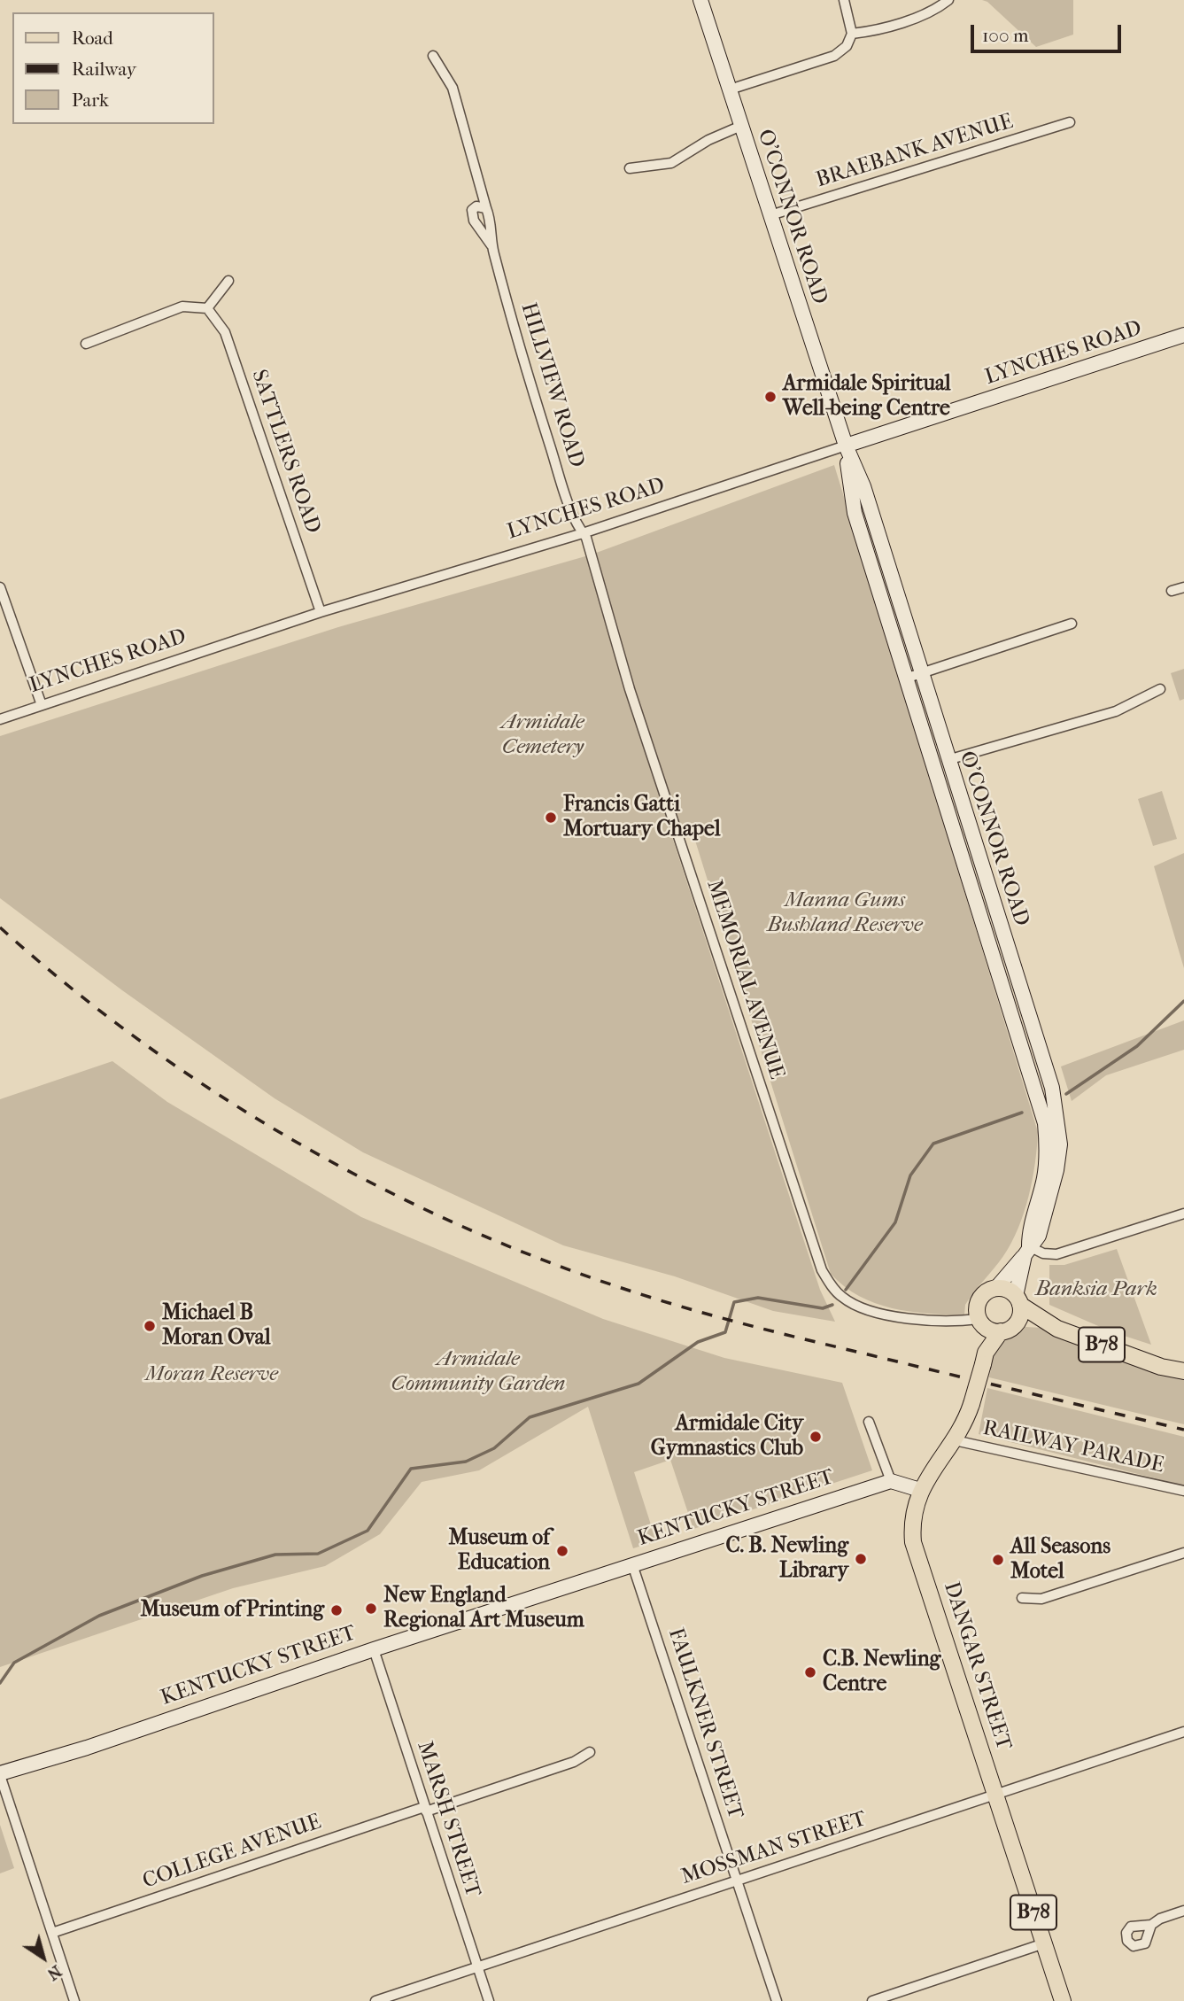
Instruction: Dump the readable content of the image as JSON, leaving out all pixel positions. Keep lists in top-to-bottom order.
{
  "streets": {
    "main road": ["B78", "DANGAR STREET"],
    "street": [
      "BRAEBANK AVENUE",
      "O'CONNOR ROAD",
      "LYNCHES ROAD",
      "HILLVIEW ROAD",
      "SATTLERS ROAD",
      "MEMORIAL AVENUE",
      "RAILWAY PARADE",
      "KENTUCKY STREET",
      "FAULKNER STREET",
      "MARSH STREET",
      "MOSSMAN STREET",
      "COLLEGE AVENUE"
    ]
  },
  "crossings": [
    ["BRAEBANK AVENUE", "O'CONNOR ROAD"],
    ["O'CONNOR ROAD", "LYNCHES ROAD"],
    ["O'CONNOR ROAD", "MEMORIAL AVENUE"],
    ["O'CONNOR ROAD", "B78"],
    ["O'CONNOR ROAD", "DANGAR STREET"],
    ["LYNCHES ROAD", "HILLVIEW ROAD"],
    ["LYNCHES ROAD", "SATTLERS ROAD"],
    ["LYNCHES ROAD", "MEMORIAL AVENUE"],
    ["HILLVIEW ROAD", "MEMORIAL AVENUE"],
    ["MEMORIAL AVENUE", "B78"],
    ["MEMORIAL AVENUE", "DANGAR STREET"],
    ["B78", "DANGAR STREET"],
    ["RAILWAY PARADE", "DANGAR STREET"],
    ["KENTUCKY STREET", "FAULKNER STREET"],
    ["KENTUCKY STREET", "MARSH STREET"],
    ["DANGAR STREET", "MOSSMAN STREET"],
    ["FAULKNER STREET", "MOSSMAN STREET"],
    ["MARSH STREET", "MOSSMAN STREET"],
    ["MARSH STREET", "COLLEGE AVENUE"]
  ],
  "parks": [
    "Armidale Cemetery",
    "Manna Gums Bushland Reserve",
    "Banksia Park",
    "Armidale Community Garden",
    "Moran Reserve"
  ],
  "places": [
    "Armidale Spiritual Well-being Centre",
    "Francis Gatti Mortuary Chapel",
    "Michael B Moran Oval",
    "Armidale City Gymnastics Club",
    "Museum of Education",
    "C. B. Newling Library",
    "All Seasons Motel",
    "New England Regional Art Museum",
    "Museum of Printing",
    "C.B. Newling Centre"
  ],
  "legend": ["Road", "Railway", "Park"],
  "scale_bar": "100 m",
  "north": "bottom right"
}
